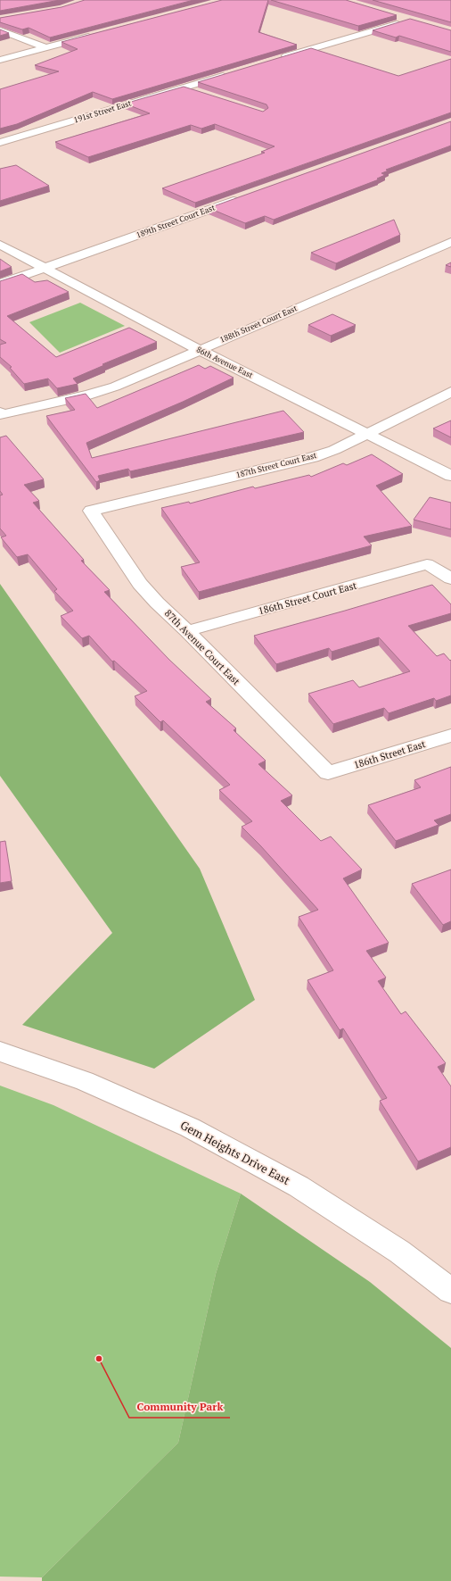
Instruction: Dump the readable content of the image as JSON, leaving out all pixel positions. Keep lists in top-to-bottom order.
{
  "streets": {
    "street": [
      "191st Street East",
      "189th Street Court East",
      "188th Street Court East",
      "86th Avenue East",
      "187th Street Court East",
      "186th Street Court East",
      "87th Avenue Court East",
      "186th Street East",
      "Gem Heights Drive East"
    ]
  },
  "crossings": [
    ["189th Street Court East", "86th Avenue East"],
    ["188th Street Court East", "86th Avenue East"],
    ["86th Avenue East", "187th Street Court East"],
    ["187th Street Court East", "87th Avenue Court East"],
    ["186th Street Court East", "87th Avenue Court East"],
    ["87th Avenue Court East", "186th Street East"]
  ],
  "places": ["Community Park"]
}
